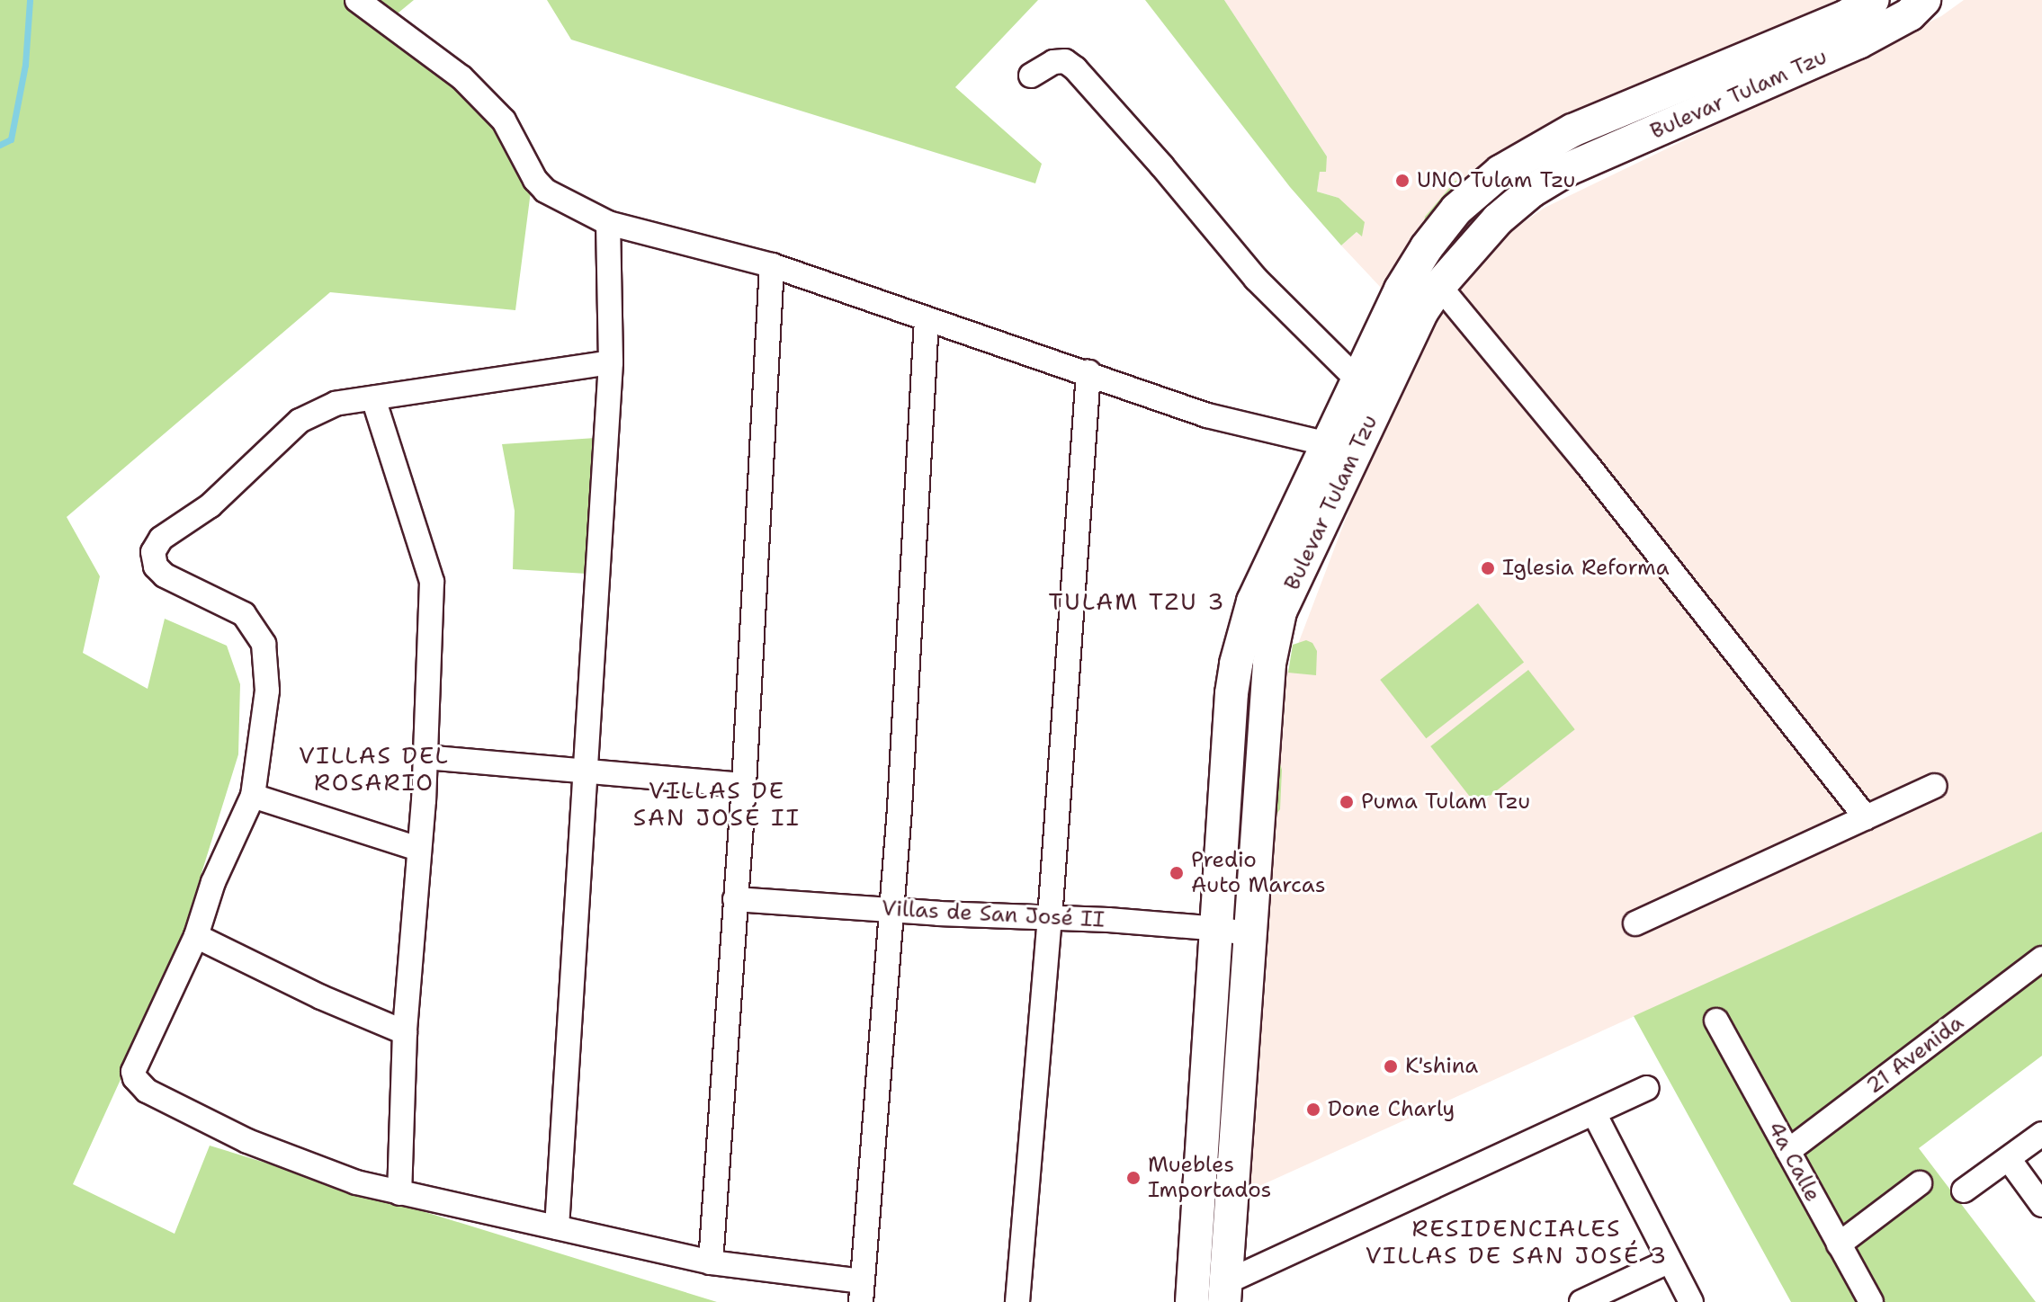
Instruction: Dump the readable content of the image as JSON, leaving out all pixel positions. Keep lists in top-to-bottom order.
{
  "streets": {
    "main road": ["Bulevar Tulam Tzu"],
    "street": ["Villas de San José II", "21 Avenida", "4a Calle"]
  },
  "crossings": [
    ["Bulevar Tulam Tzu", "Villas de San José II"],
    ["21 Avenida", "4a Calle"]
  ],
  "districts": [
    "TULAM TZU 3",
    "VILLAS DEL ROSARIO",
    "VILLAS DE SAN JOSÉ II",
    "RESIDENCIALES VILLAS DE SAN JOSÉ 3"
  ],
  "places": [
    "UNO Tulam Tzu",
    "Iglesia Reforma",
    "Puma Tulam Tzu",
    "Predio Auto Marcas",
    "K'shina",
    "Done Charly",
    "Muebles Importados"
  ]
}
